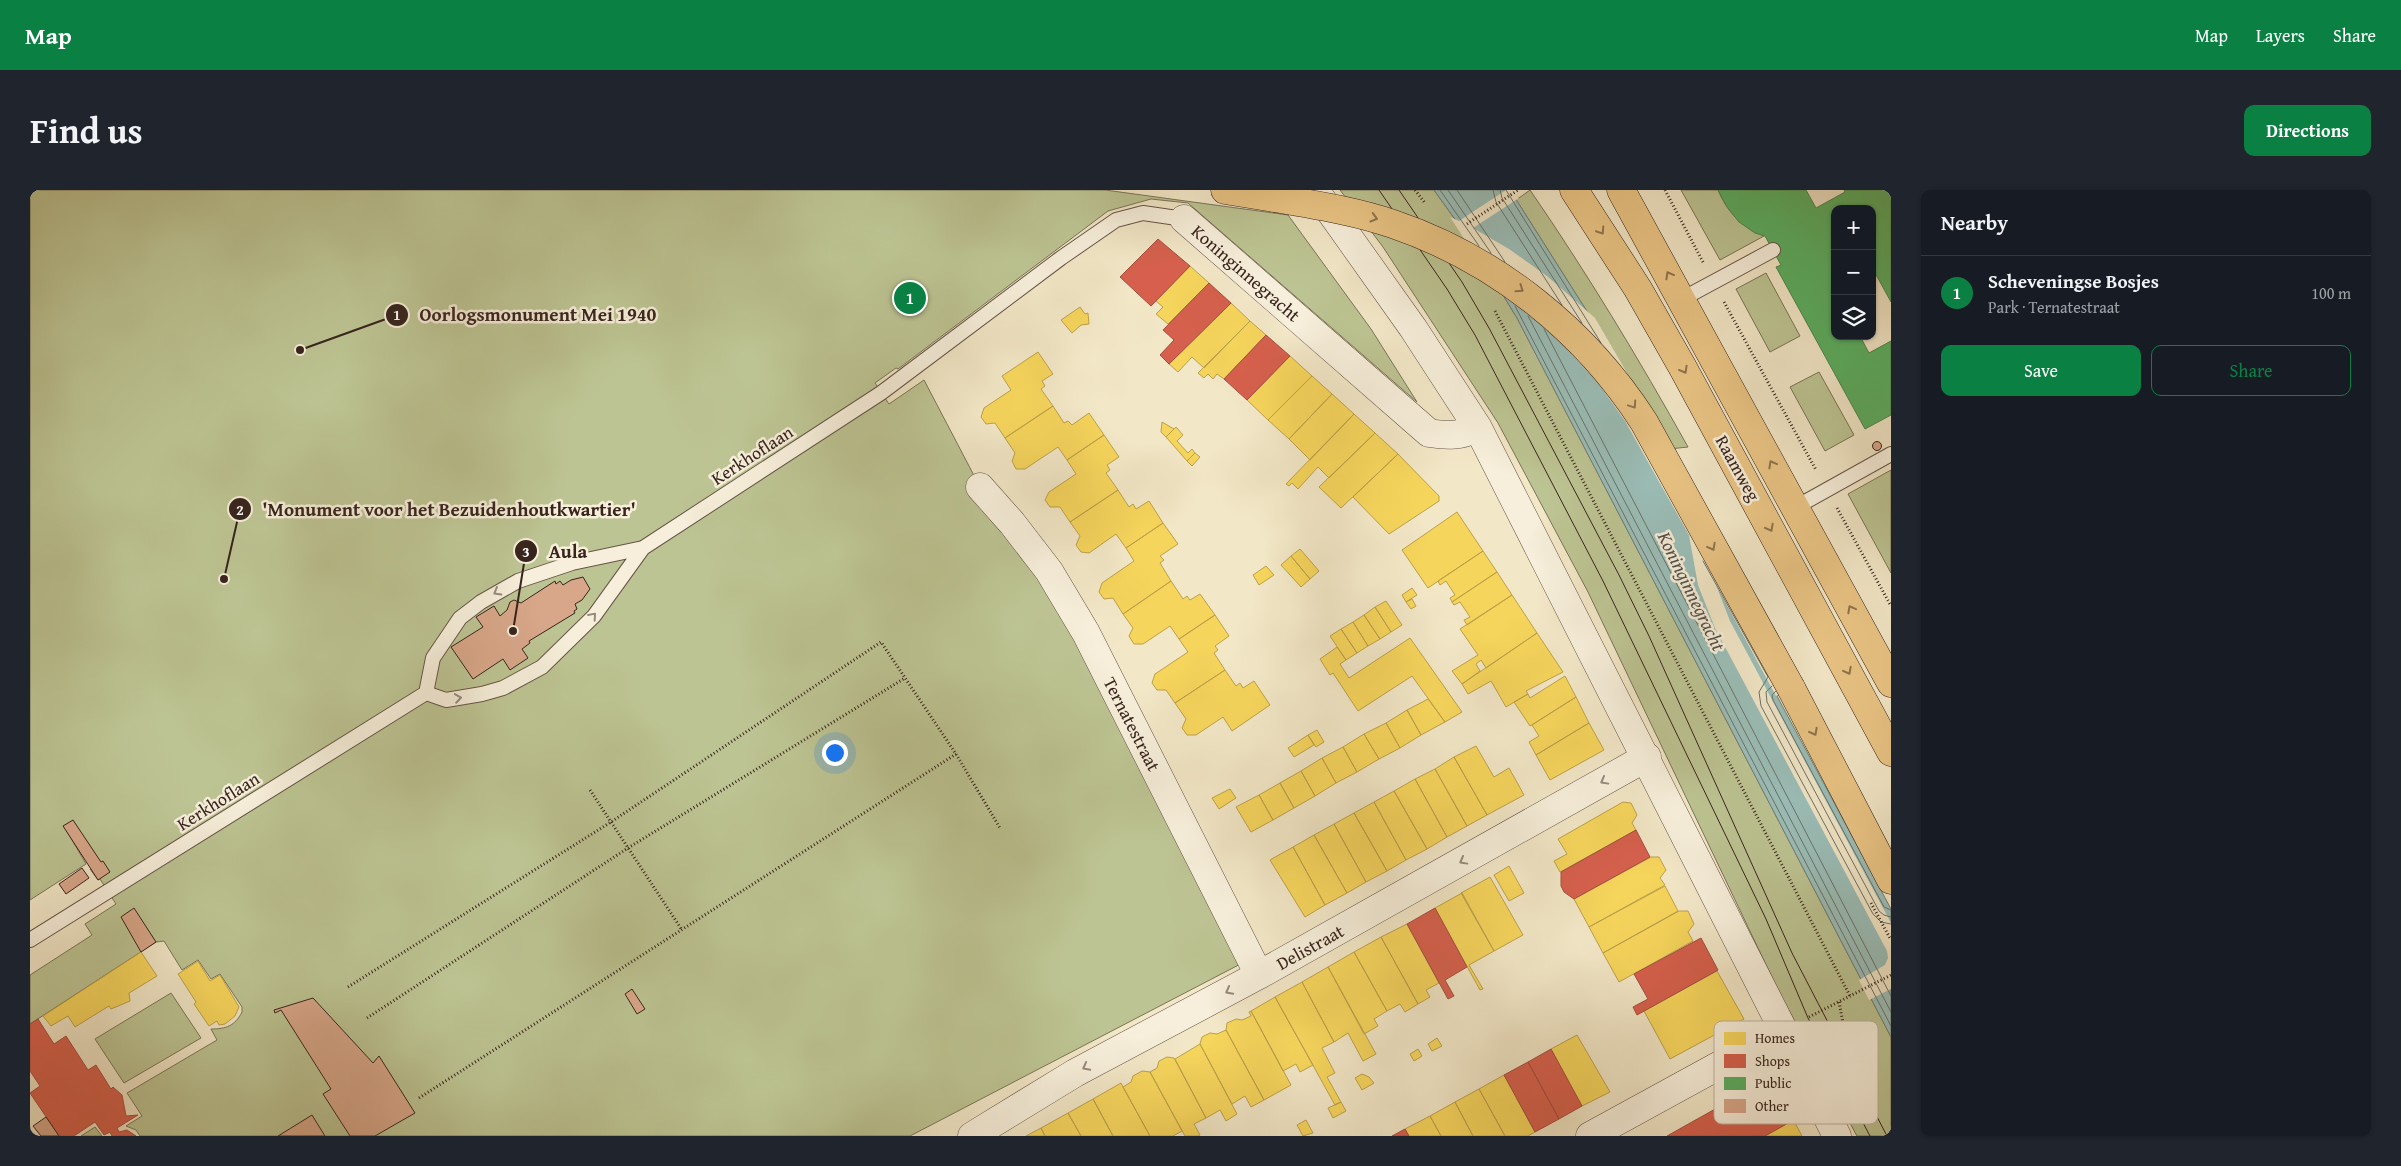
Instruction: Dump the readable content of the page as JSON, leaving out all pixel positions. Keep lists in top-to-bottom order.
{
  "streets": {
    "main road": ["Raamweg"],
    "street": ["Koninginnegracht", "Ternatestraat", "Delistraat"],
    "lane": ["Kerkhoflaan"]
  },
  "crossings": [
    ["Koninginnegracht", "Kerkhoflaan"],
    ["Ternatestraat", "Delistraat"]
  ],
  "one_way": ["Delistraat"],
  "water": ["Koninginnegracht"],
  "places": ["Oorlogsmonument Mei 1940", "'Monument voor het Bezuidenhoutkwartier'", "Aula"],
  "legend": [
    "Homes",
    "Shops",
    "Public",
    "Other"
  ],
  "page": {
    "header": "Map",
    "nav": ["Map", "Layers", "Share"],
    "title": "Find us",
    "buttons": [
      "Directions",
      ["Save", "Share"]
    ],
    "heading": "Nearby",
    "map_buttons": ["+", "−"],
    "list": [
      {
        "mark": "1",
        "name": "Scheveningse Bosjes",
        "note": "Park · Ternatestraat",
        "value": "100 m"
      }
    ],
    "pins": "1"
  }
}
